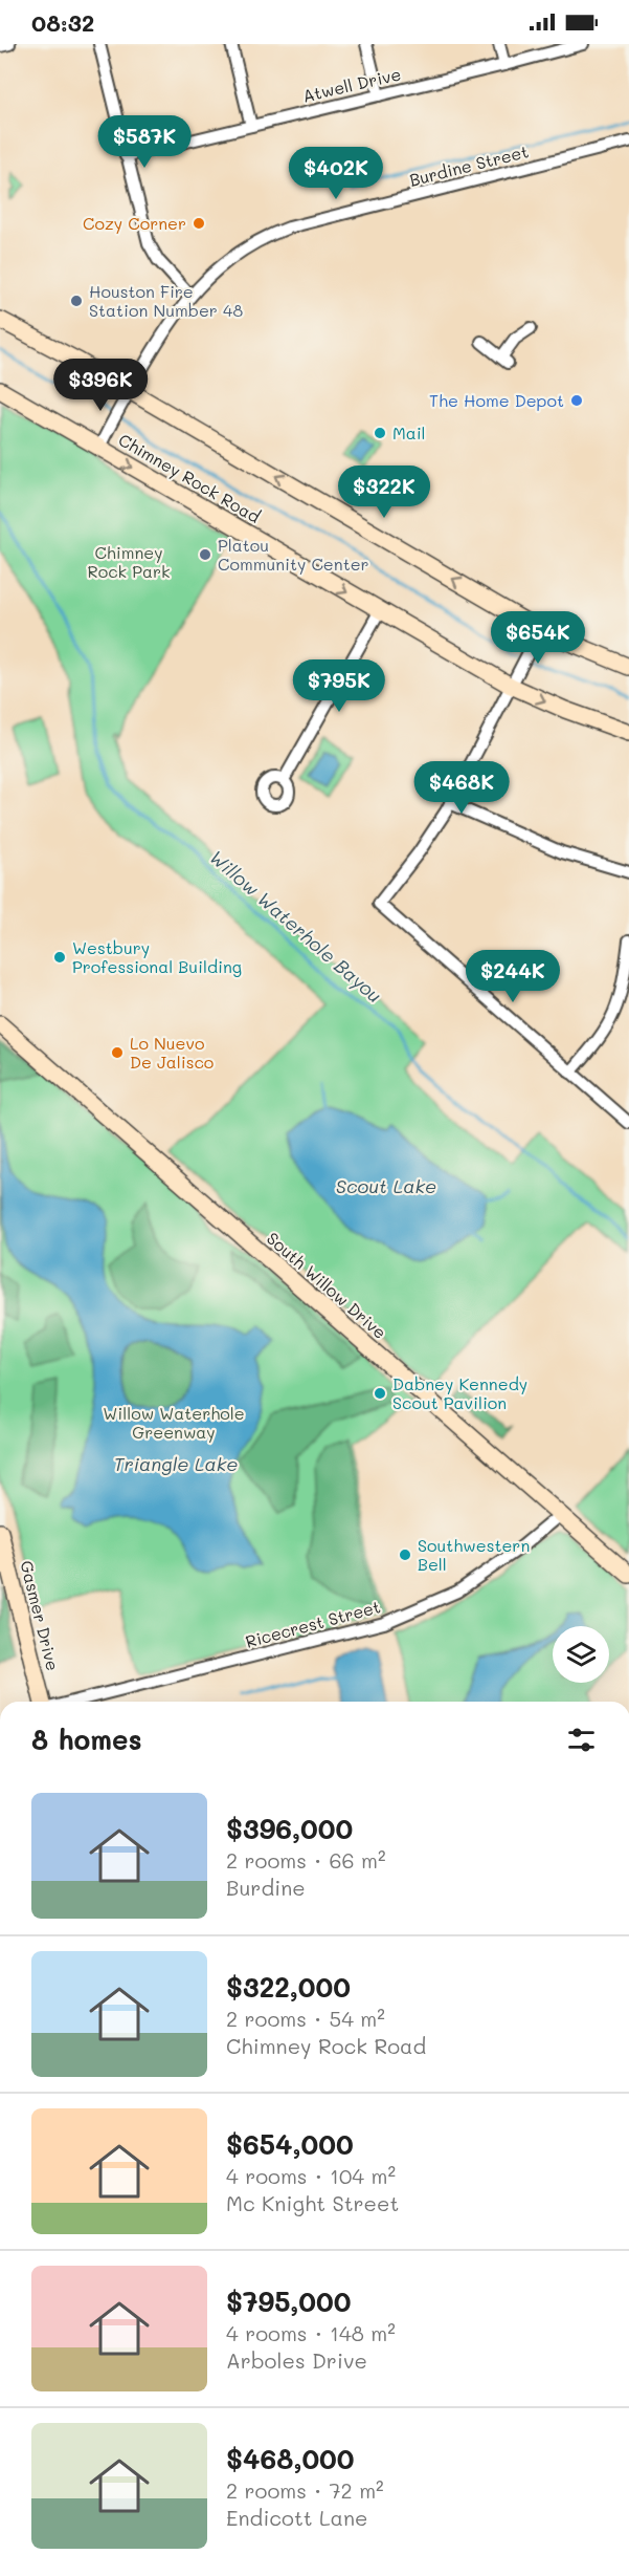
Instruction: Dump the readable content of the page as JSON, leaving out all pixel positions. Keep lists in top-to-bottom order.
{
  "streets": {
    "main road": ["Chimney Rock Road", "South Willow Drive", "Gasmer Drive"],
    "street": ["Atwell Drive", "Burdine Street", "Ricecrest Street"]
  },
  "crossings": [
    ["Burdine Street", "Chimney Rock Road"],
    ["South Willow Drive", "Ricecrest Street"]
  ],
  "water": ["Willow Waterhole Bayou", "Scout Lake", "Triangle Lake"],
  "parks": ["Chimney Rock Park", "Willow Waterhole Greenway"],
  "places": [
    "Cozy Corner",
    "Houston Fire Station Number 48",
    "The Home Depot",
    "Mail",
    "Platou Community Center",
    "Westbury Professional Building",
    "Lo Nuevo De Jalisco",
    "Dabney Kennedy Scout Pavilion",
    "Southwestern Bell"
  ],
  "page": {
    "status": "08:32",
    "price": [
      "$587K",
      "$402K",
      "$396K",
      "$322K",
      "$654K",
      "$795K",
      "$468K",
      "$244K"
    ],
    "heading": "8 homes",
    "list": [
      {
        "name": "$396,000",
        "note": "2 rooms · 66 m² · Burdine"
      },
      {
        "name": "$322,000",
        "note": "2 rooms · 54 m² · Chimney Rock Road"
      },
      {
        "name": "$654,000",
        "note": "4 rooms · 104 m² · Mc Knight Street"
      },
      {
        "name": "$795,000",
        "note": "4 rooms · 148 m² · Arboles Drive"
      },
      {
        "name": "$468,000",
        "note": "2 rooms · 72 m² · Endicott Lane"
      }
    ]
  }
}
